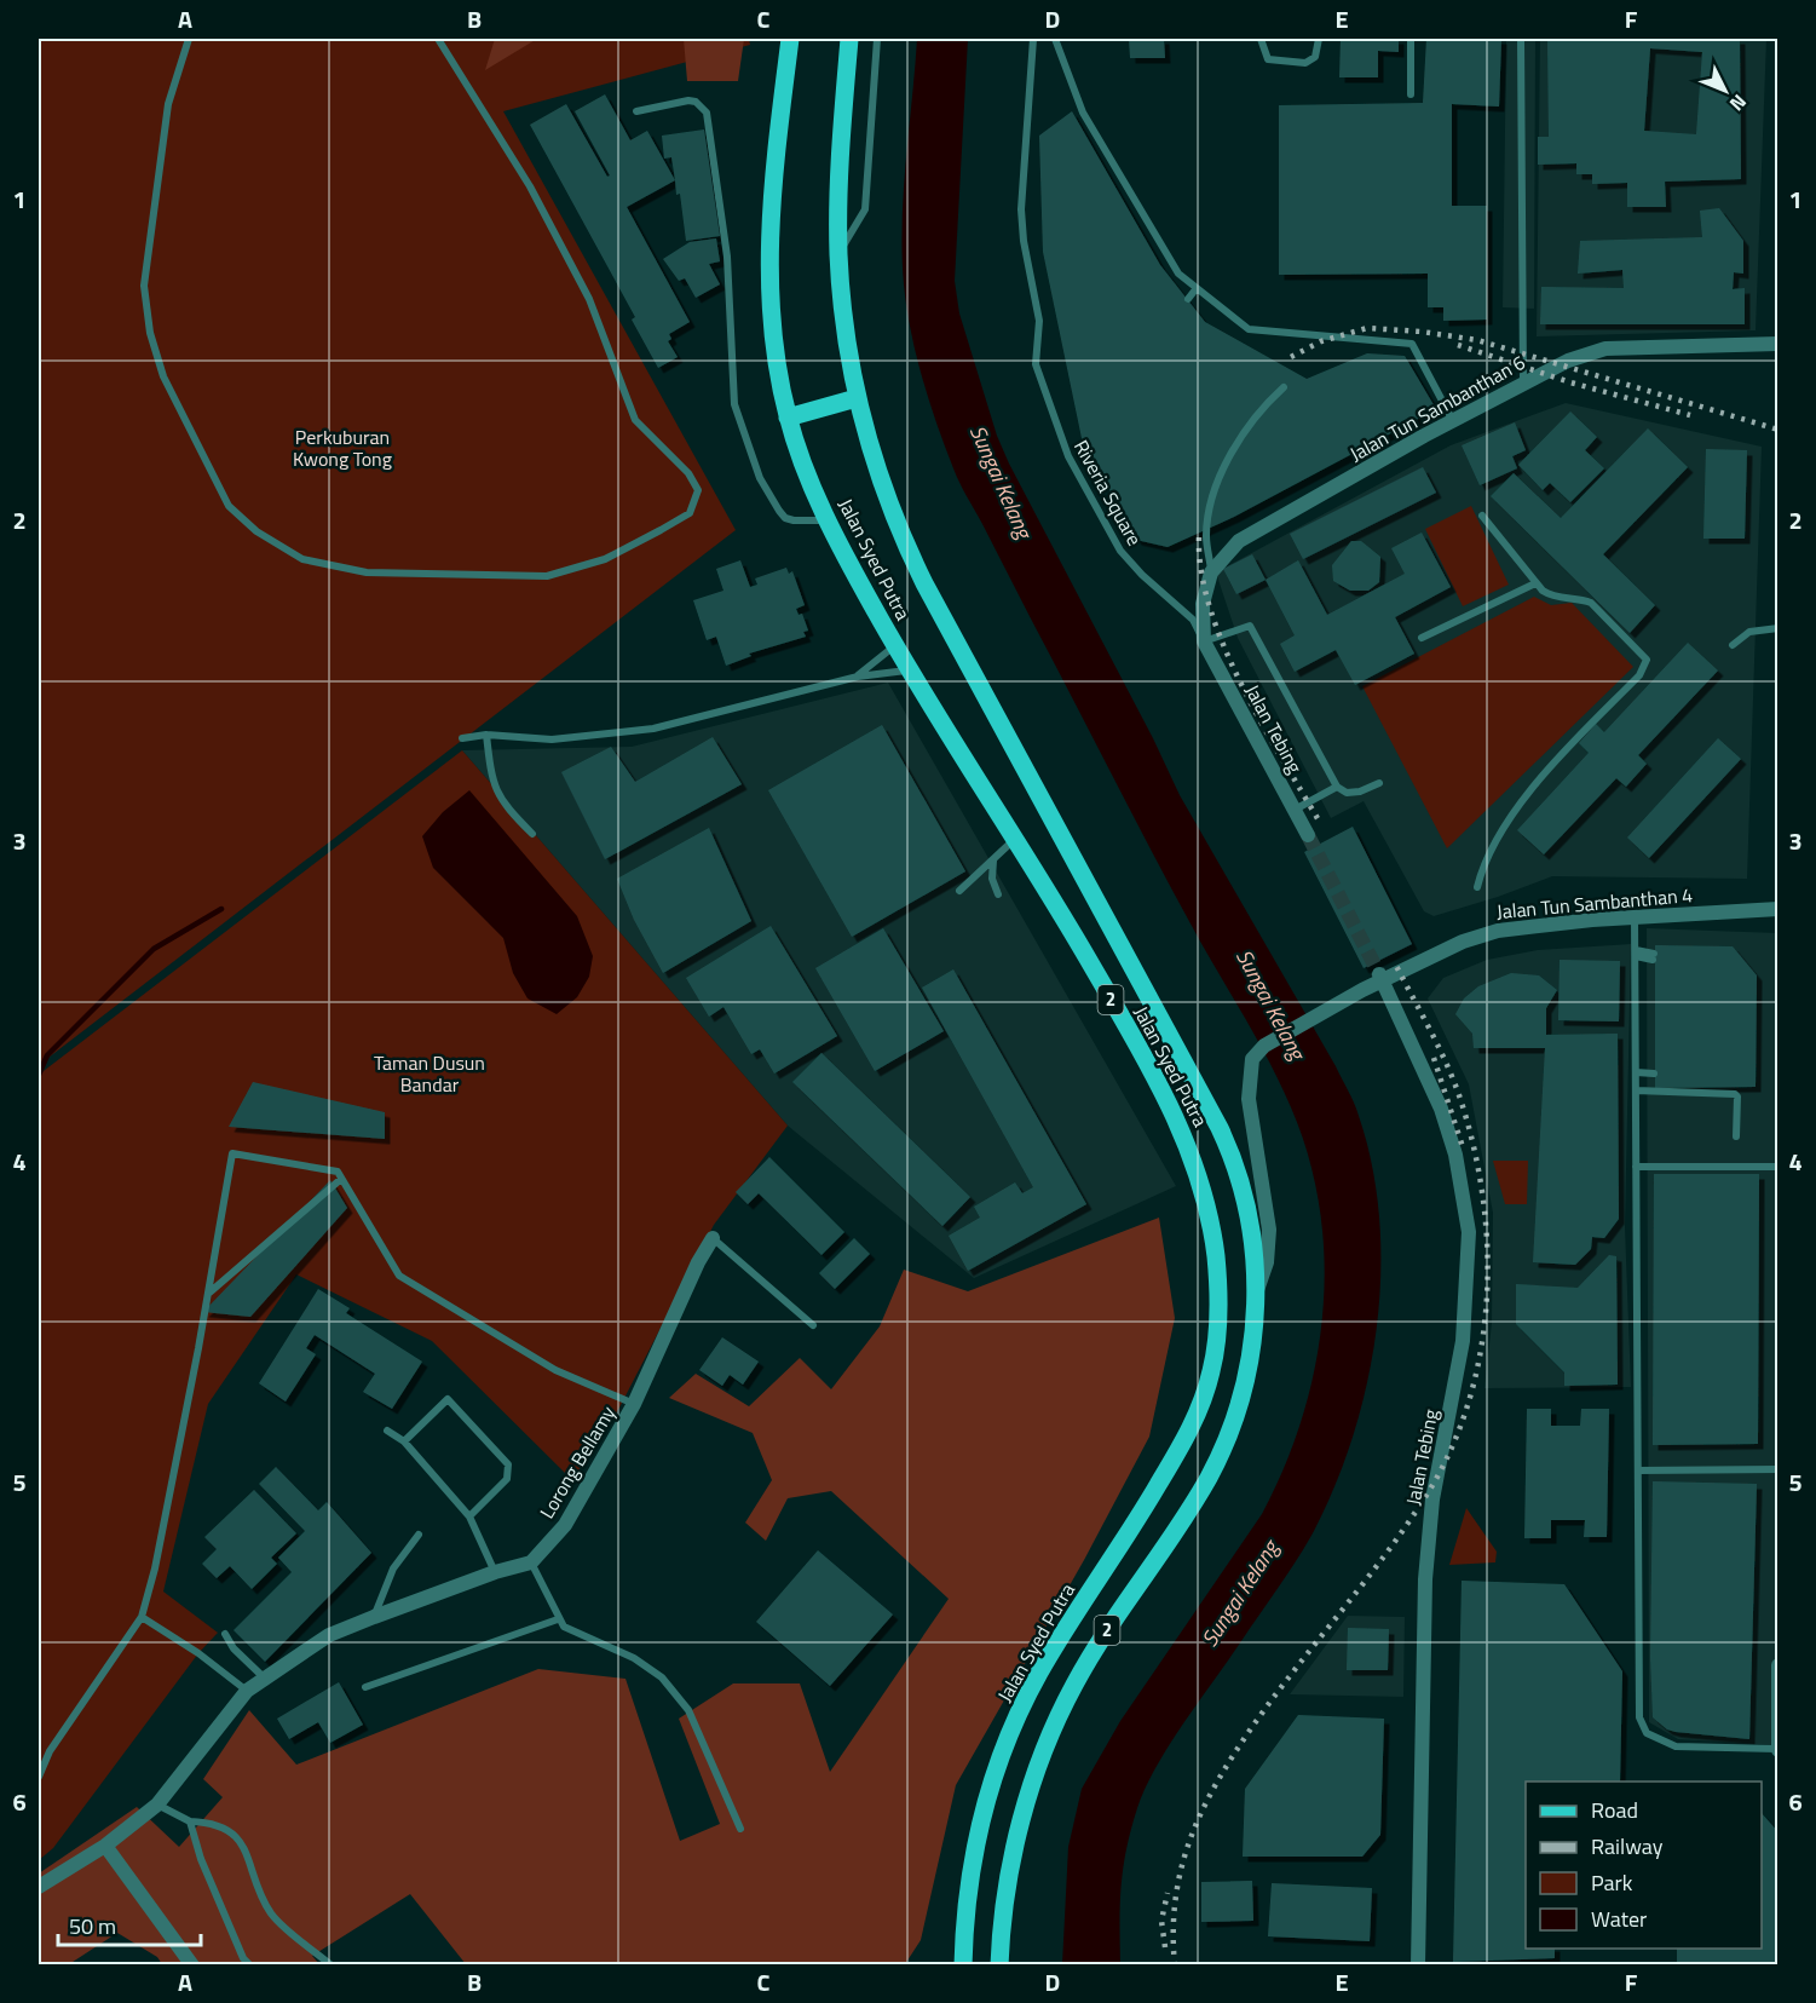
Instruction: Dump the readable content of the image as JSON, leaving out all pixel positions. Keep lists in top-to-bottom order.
{
  "streets": {
    "main road": ["Jalan Syed Putra", "2"],
    "street": [
      "Jalan Tun Sambanthan 6",
      "Jalan Tebing",
      "Jalan Tun Sambanthan 4",
      "Lorong Bellamy"
    ],
    "lane": ["Riveria Square"]
  },
  "crossings": [
    ["Jalan Tun Sambanthan 6", "Riveria Square"],
    ["Jalan Tun Sambanthan 6", "Jalan Tebing"],
    ["Riveria Square", "Jalan Tebing"],
    ["Jalan Syed Putra", "Jalan Tun Sambanthan 4"],
    ["Jalan Tebing", "Jalan Tun Sambanthan 4"]
  ],
  "water": ["Sungai Kelang"],
  "parks": ["Perkuburan Kwong Tong", "Taman Dusun Bandar"],
  "legend": [
    "Road",
    "Railway",
    "Park",
    "Water"
  ],
  "scale_bar": "50 m",
  "north": "bottom right",
  "grid": {
    "columns": [
      "A",
      "B",
      "C",
      "D",
      "E",
      "F"
    ],
    "rows": [
      "1",
      "2",
      "3",
      "4",
      "5",
      "6"
    ]
  }
}
